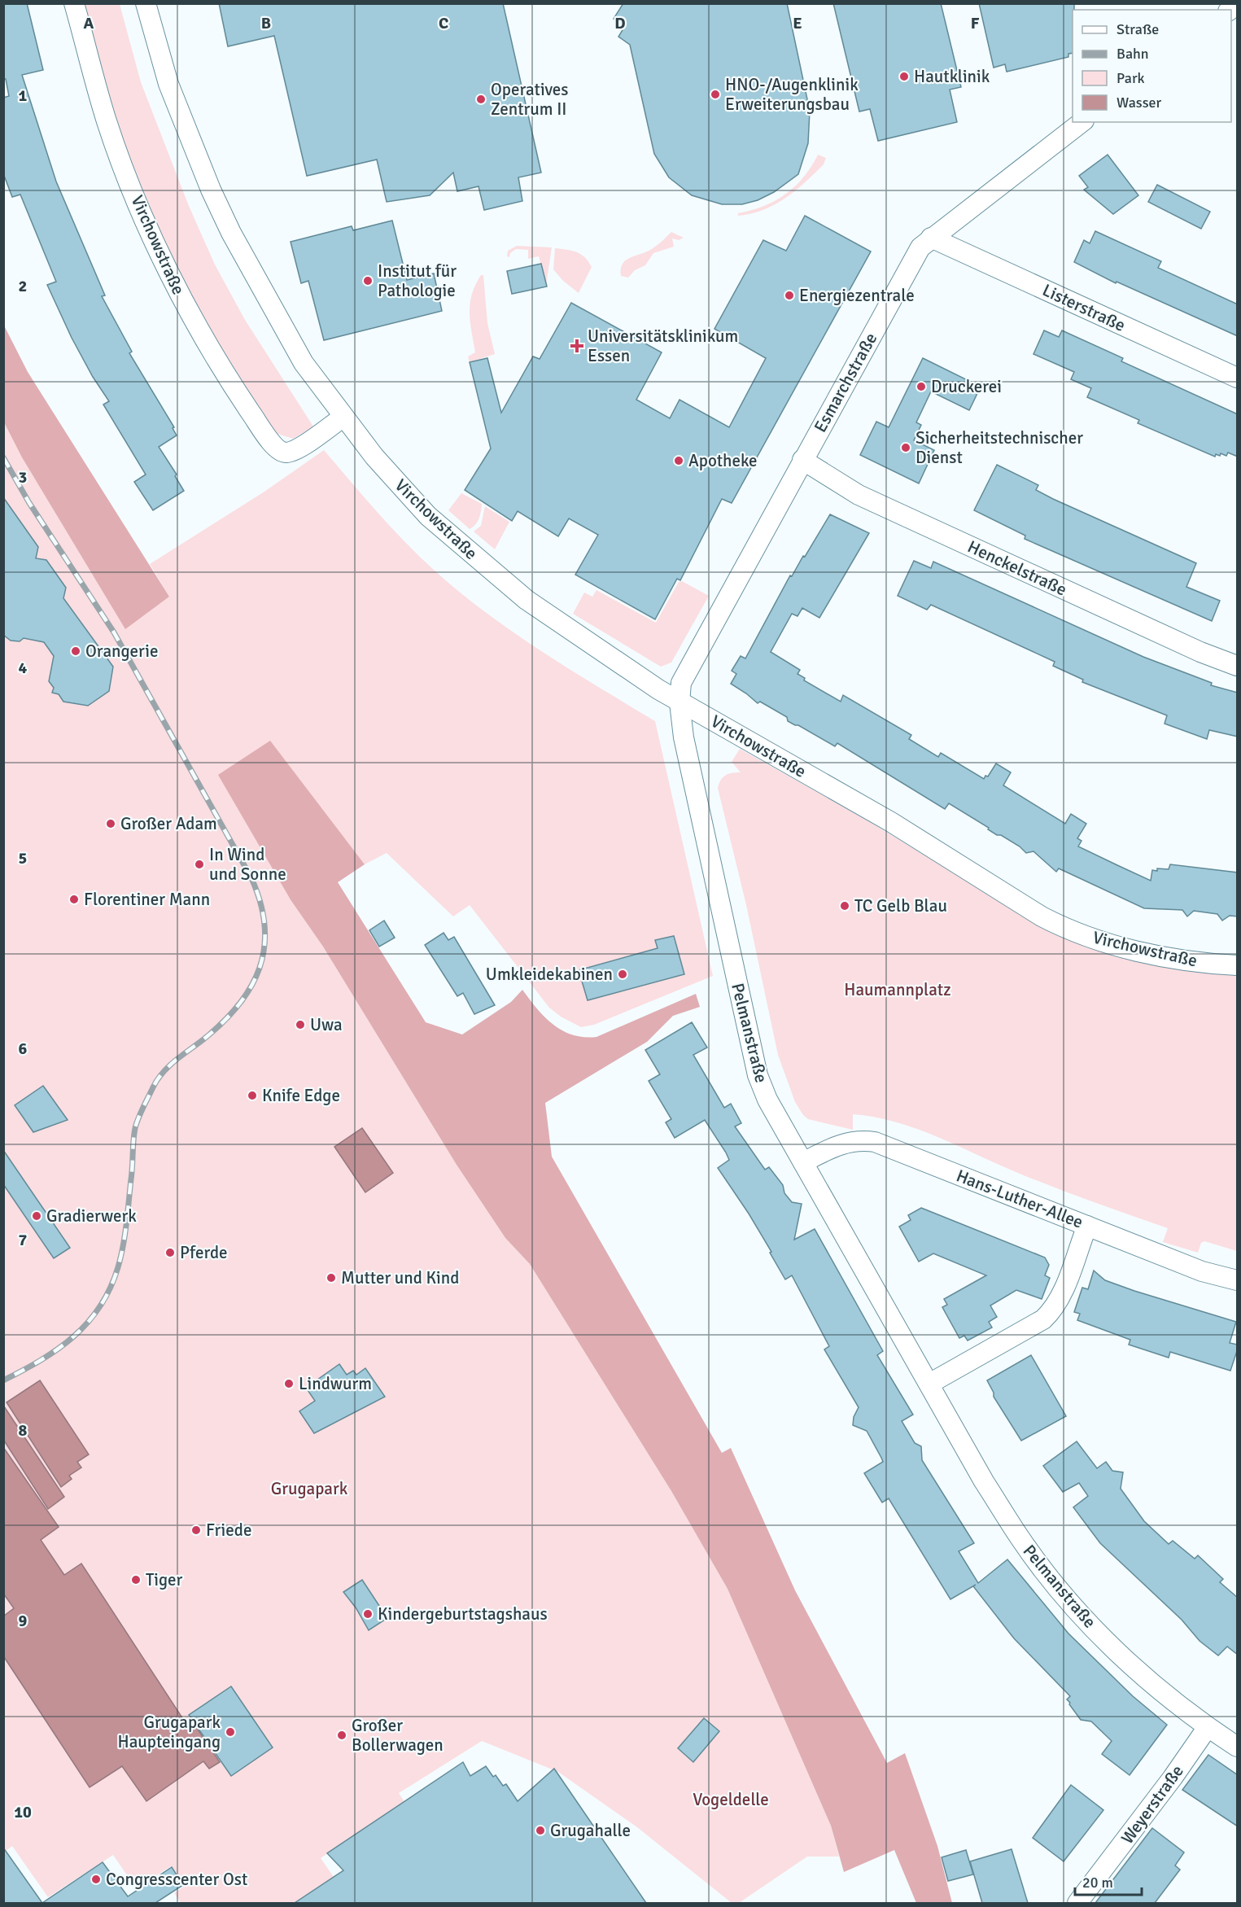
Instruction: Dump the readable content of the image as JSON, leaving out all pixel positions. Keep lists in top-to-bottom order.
{
  "streets": {
    "street": [
      "Virchowstraße",
      "Listerstraße",
      "Esmarchstraße",
      "Henckelstraße",
      "Pelmanstraße",
      "Hans-Luther-Allee",
      "Weyerstraße"
    ]
  },
  "crossings": [
    ["Virchowstraße", "Esmarchstraße"],
    ["Virchowstraße", "Pelmanstraße"],
    ["Listerstraße", "Esmarchstraße"],
    ["Esmarchstraße", "Henckelstraße"],
    ["Esmarchstraße", "Pelmanstraße"],
    ["Pelmanstraße", "Hans-Luther-Allee"],
    ["Pelmanstraße", "Weyerstraße"]
  ],
  "parks": ["Haumannplatz", "Grugapark", "Vogeldelle"],
  "places": {
    "other": [
      "Hautklinik",
      "HNO-/Augenklinik Erweiterungsbau",
      "Operatives Zentrum II",
      "Institut für Pathologie",
      "Energiezentrale",
      "Druckerei",
      "Sicherheitstechnischer Dienst",
      "Apotheke",
      "Orangerie",
      "Großer Adam",
      "In Wind und Sonne",
      "Florentiner Mann",
      "TC Gelb Blau",
      "Umkleidekabinen",
      "Uwa",
      "Knife Edge",
      "Gradierwerk",
      "Pferde",
      "Mutter und Kind",
      "Lindwurm",
      "Friede",
      "Tiger",
      "Kindergeburtstagshaus",
      "Grugapark Haupteingang",
      "Großer Bollerwagen",
      "Grugahalle",
      "Congresscenter Ost"
    ],
    "health": ["Universitätsklinikum Essen"]
  },
  "legend": [
    "Straße",
    "Bahn",
    "Park",
    "Wasser"
  ],
  "scale_bar": "20 m",
  "grid": {
    "columns": [
      "A",
      "B",
      "C",
      "D",
      "E",
      "F"
    ],
    "rows": [
      "1",
      "2",
      "3",
      "4",
      "5",
      "6",
      "7",
      "8",
      "9",
      "10"
    ]
  }
}
